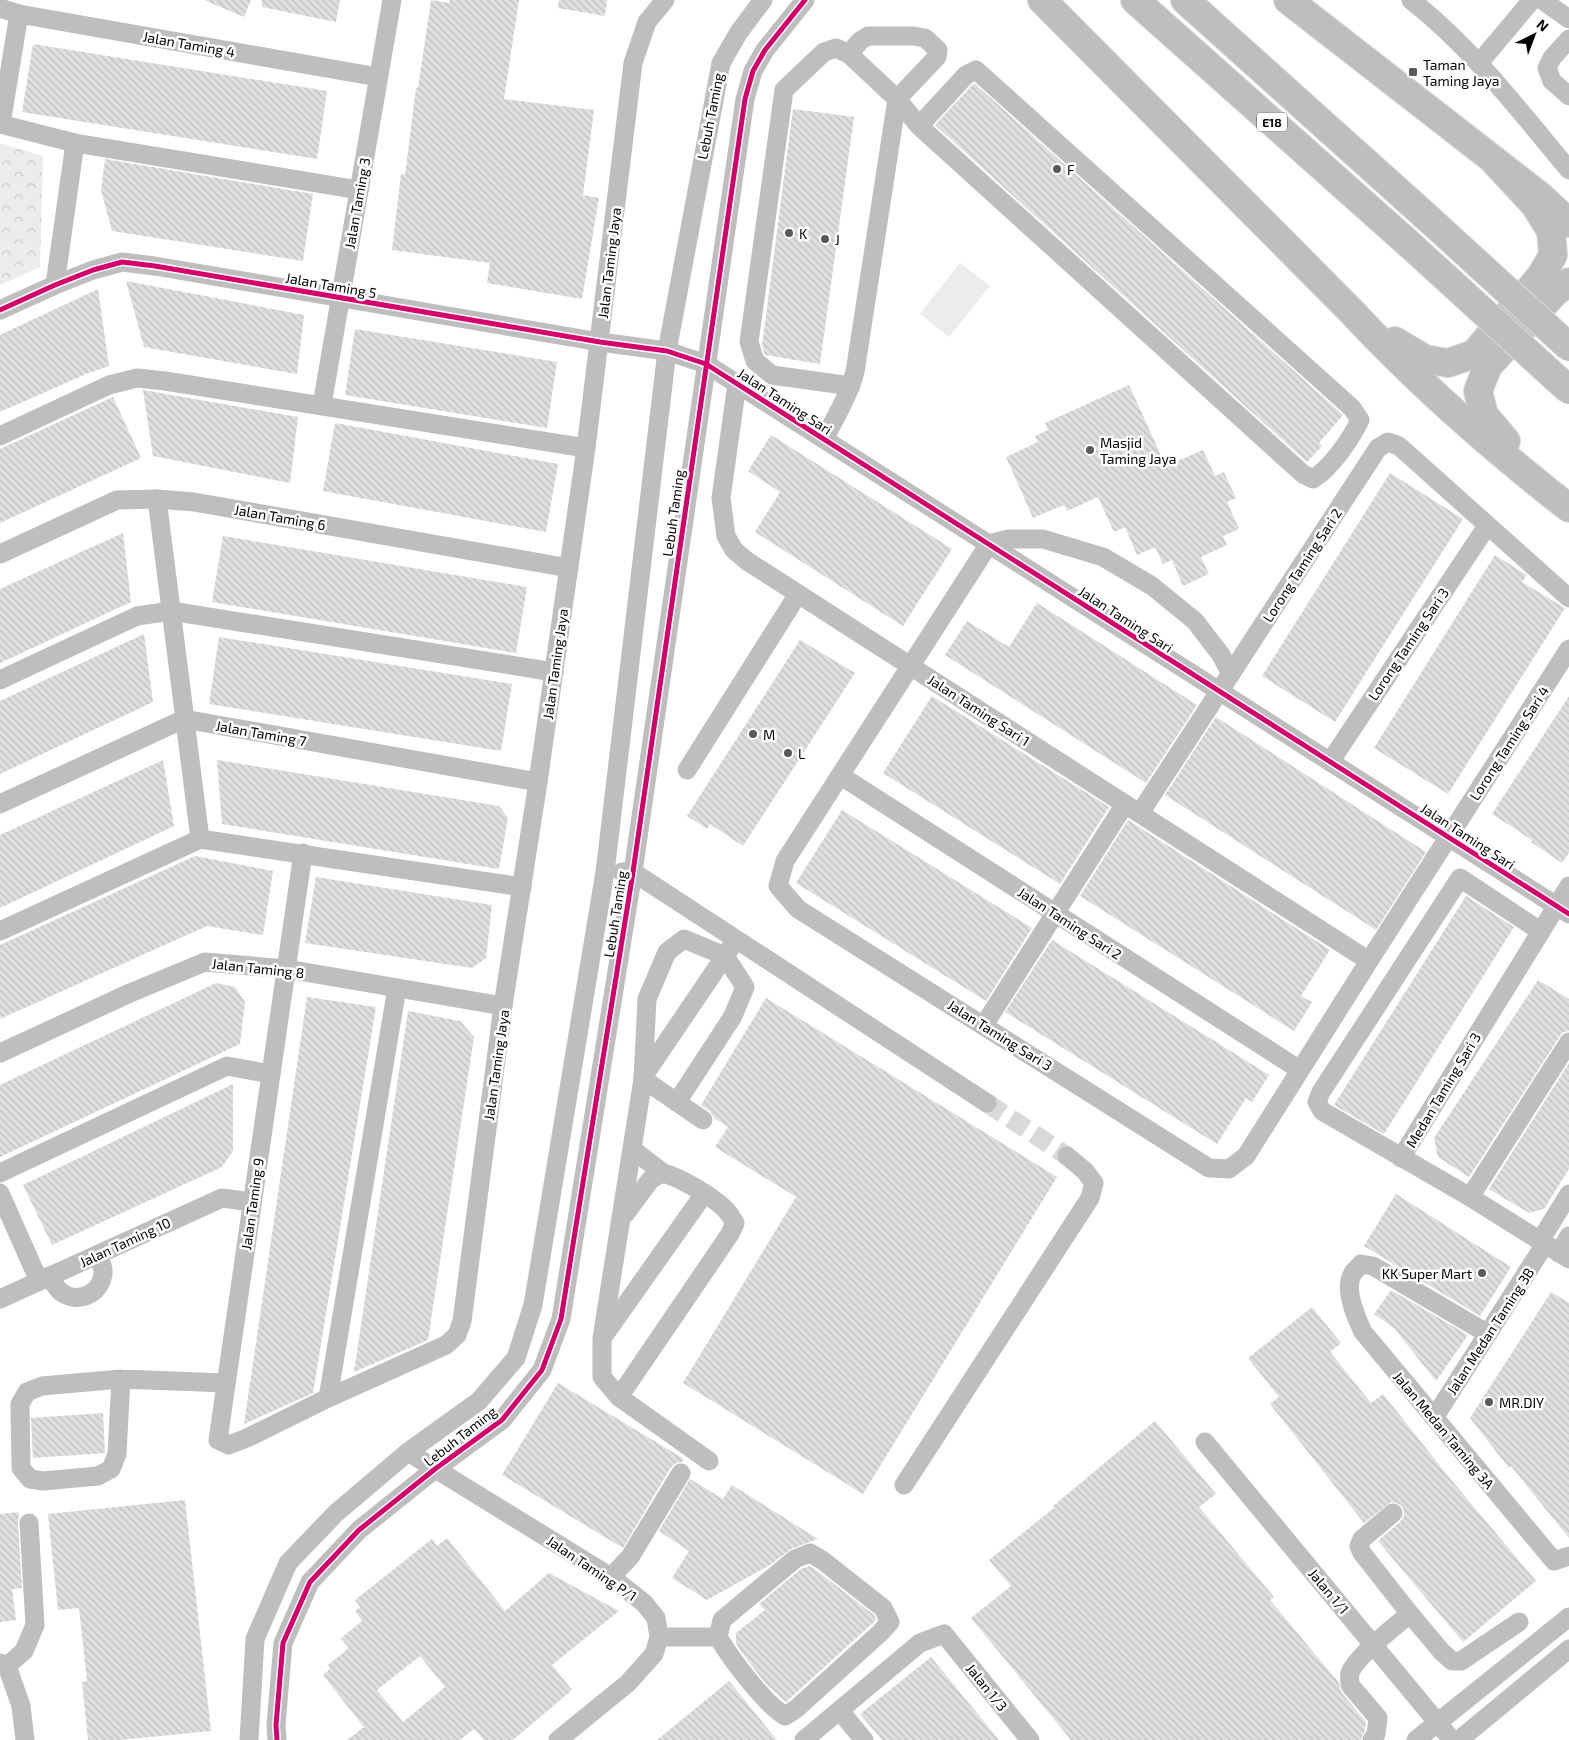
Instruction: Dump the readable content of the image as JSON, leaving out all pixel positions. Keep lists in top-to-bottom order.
{
  "streets": {
    "highway": ["E18"],
    "street": [
      "Jalan Taming 4",
      "Lebuh Taming",
      "Jalan Taming 3",
      "Jalan Taming Jaya",
      "Jalan Taming 5",
      "Jalan Taming Sari",
      "Jalan Taming 6",
      "Lorong Taming Sari 2",
      "Lorong Taming Sari 3",
      "Jalan Taming Sari 1",
      "Jalan Taming 7",
      "Lorong Taming Sari 4",
      "Jalan Taming Sari 2",
      "Jalan Taming 8",
      "Jalan Taming Sari 3",
      "Medan Taming Sari 3",
      "Jalan Taming 9",
      "Jalan Taming 10",
      "Jalan Medan Taming 3B",
      "Jalan Medan Taming 3A",
      "Jalan Taming P/1",
      "Jalan 1/1",
      "Jalan 1/3"
    ]
  },
  "crossings": [
    ["Jalan Taming 4", "Jalan Taming 3"],
    ["Lebuh Taming", "Jalan Taming 5"],
    ["Lebuh Taming", "Jalan Taming Sari"],
    ["Lebuh Taming", "Jalan Taming P/1"],
    ["Jalan Taming 3", "Jalan Taming 5"],
    ["Jalan Taming Jaya", "Jalan Taming 5"],
    ["Jalan Taming Jaya", "Jalan Taming 6"],
    ["Jalan Taming Jaya", "Jalan Taming 7"],
    ["Jalan Taming Jaya", "Jalan Taming 8"],
    ["Jalan Taming Jaya", "Jalan Taming 9"],
    ["Jalan Taming 5", "Jalan Taming Sari"],
    ["Jalan Taming Sari", "Lorong Taming Sari 2"],
    ["Jalan Taming Sari", "Lorong Taming Sari 3"],
    ["Jalan Taming Sari", "Jalan Taming Sari 1"],
    ["Jalan Taming Sari", "Lorong Taming Sari 4"],
    ["Jalan Taming Sari", "Medan Taming Sari 3"],
    ["Lorong Taming Sari 2", "Lorong Taming Sari 3"],
    ["Lorong Taming Sari 2", "Jalan Taming Sari 1"],
    ["Lorong Taming Sari 2", "Jalan Taming Sari 2"],
    ["Lorong Taming Sari 2", "Jalan Taming Sari 3"],
    ["Jalan Taming Sari 1", "Lorong Taming Sari 4"],
    ["Lorong Taming Sari 4", "Jalan Taming Sari 2"],
    ["Lorong Taming Sari 4", "Jalan Taming Sari 3"],
    ["Jalan Taming Sari 2", "Jalan Taming Sari 3"],
    ["Jalan Taming 8", "Jalan Taming 9"],
    ["Medan Taming Sari 3", "Jalan Medan Taming 3B"],
    ["Jalan Taming 9", "Jalan Taming 10"],
    ["Jalan Medan Taming 3B", "Jalan Medan Taming 3A"]
  ],
  "places": {
    "transit": ["Taman Taming Jaya"],
    "other": [
      "F",
      "K",
      "J",
      "Masjid Taming Jaya",
      "M",
      "L",
      "KK Super Mart",
      "MR.DIY"
    ]
  },
  "north": "top right"
}
